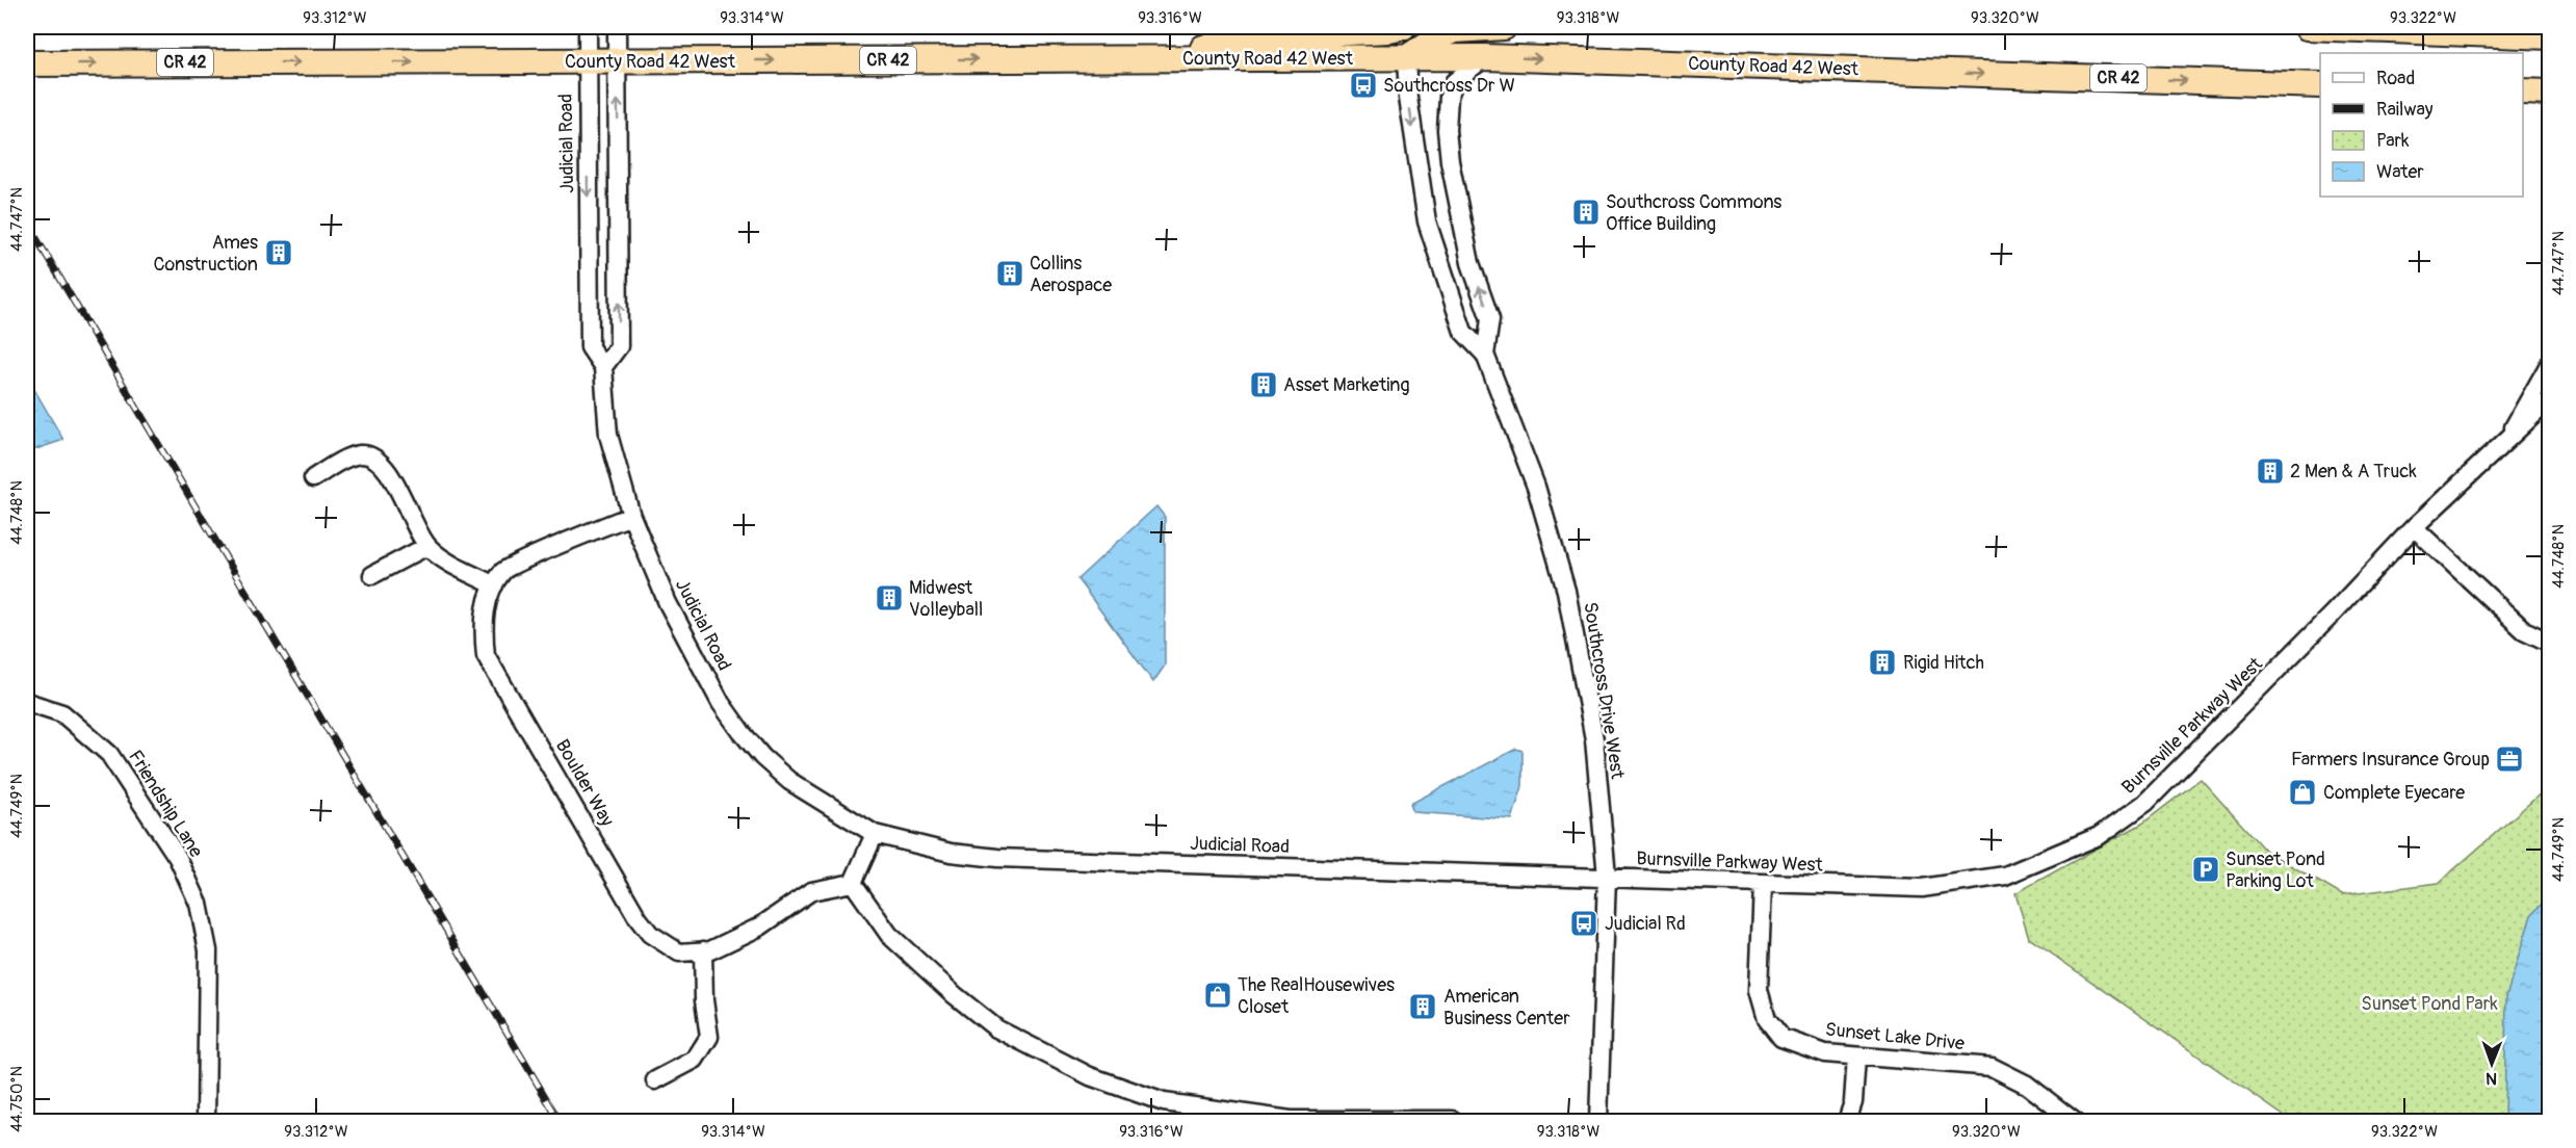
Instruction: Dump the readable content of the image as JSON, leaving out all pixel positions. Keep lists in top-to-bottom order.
{
  "streets": {
    "highway": ["County Road 42 West", "CR 42"],
    "street": [
      "Judicial Road",
      "Southcross Drive West",
      "Burnsville Parkway West",
      "Boulder Way",
      "Friendship Lane",
      "Sunset Lake Drive"
    ]
  },
  "crossings": [
    ["County Road 42 West", "Judicial Road"],
    ["County Road 42 West", "Southcross Drive West"],
    ["Judicial Road", "Southcross Drive West"],
    ["Judicial Road", "Burnsville Parkway West"],
    ["Judicial Road", "Boulder Way"],
    ["Southcross Drive West", "Burnsville Parkway West"],
    ["Burnsville Parkway West", "Sunset Lake Drive"]
  ],
  "one_way": ["County Road 42 West"],
  "parks": ["Sunset Pond Park"],
  "places": {
    "bus stop": ["Southcross Dr W", "Judicial Rd"],
    "building": [
      "Southcross Commons Office Building",
      "Ames Construction",
      "Collins Aerospace",
      "Asset Marketing",
      "2 Men & A Truck",
      "Midwest Volleyball",
      "Rigid Hitch",
      "American Business Center"
    ],
    "office": ["Farmers Insurance Group"],
    "shop": ["Complete Eyecare", "The RealHousewives Closet"],
    "parking": ["Sunset Pond Parking Lot"]
  },
  "legend": [
    "Road",
    "Railway",
    "Park",
    "Water"
  ],
  "north": "bottom",
  "coordinates": [
    "93.312°W",
    "93.314°W",
    "93.316°W",
    "93.318°W",
    "93.320°W",
    "93.322°W",
    "44.747°N",
    "44.748°N",
    "44.749°N",
    "44.750°N"
  ]
}
